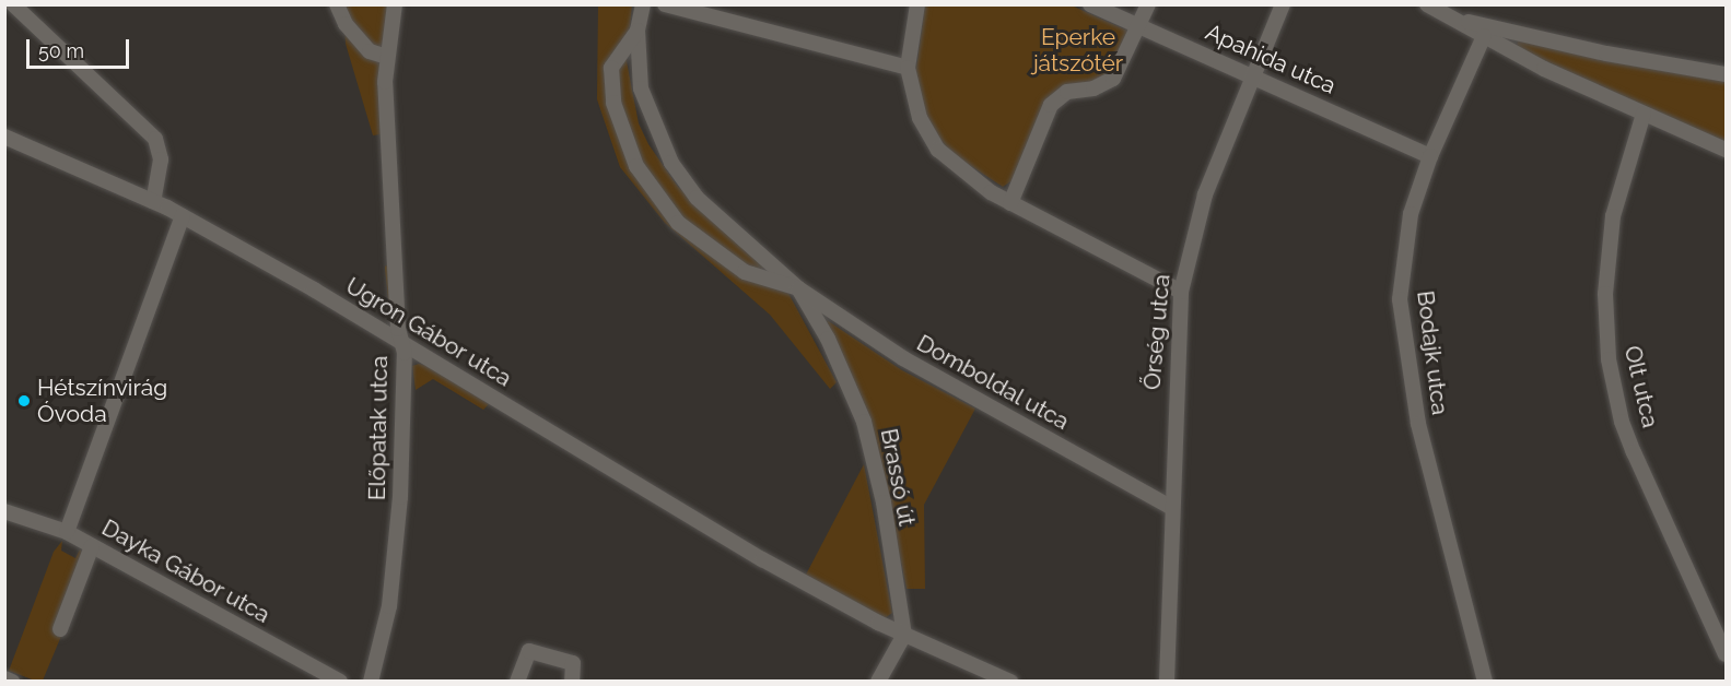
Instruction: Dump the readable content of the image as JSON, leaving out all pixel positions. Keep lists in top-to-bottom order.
{
  "streets": {
    "street": [
      "Apahida utca",
      "Ugron Gábor utca",
      "Őrség utca",
      "Bodajk utca",
      "Domboldal utca",
      "Olt utca",
      "Előpatak utca",
      "Brassó út",
      "Dayka Gábor utca"
    ]
  },
  "crossings": [
    ["Apahida utca", "Őrség utca"],
    ["Apahida utca", "Bodajk utca"],
    ["Ugron Gábor utca", "Előpatak utca"],
    ["Ugron Gábor utca", "Brassó út"],
    ["Őrség utca", "Domboldal utca"],
    ["Domboldal utca", "Brassó út"]
  ],
  "parks": ["Eperke játszótér"],
  "places": ["Hétszínvirág Óvoda"],
  "scale_bar": "50 m"
}
